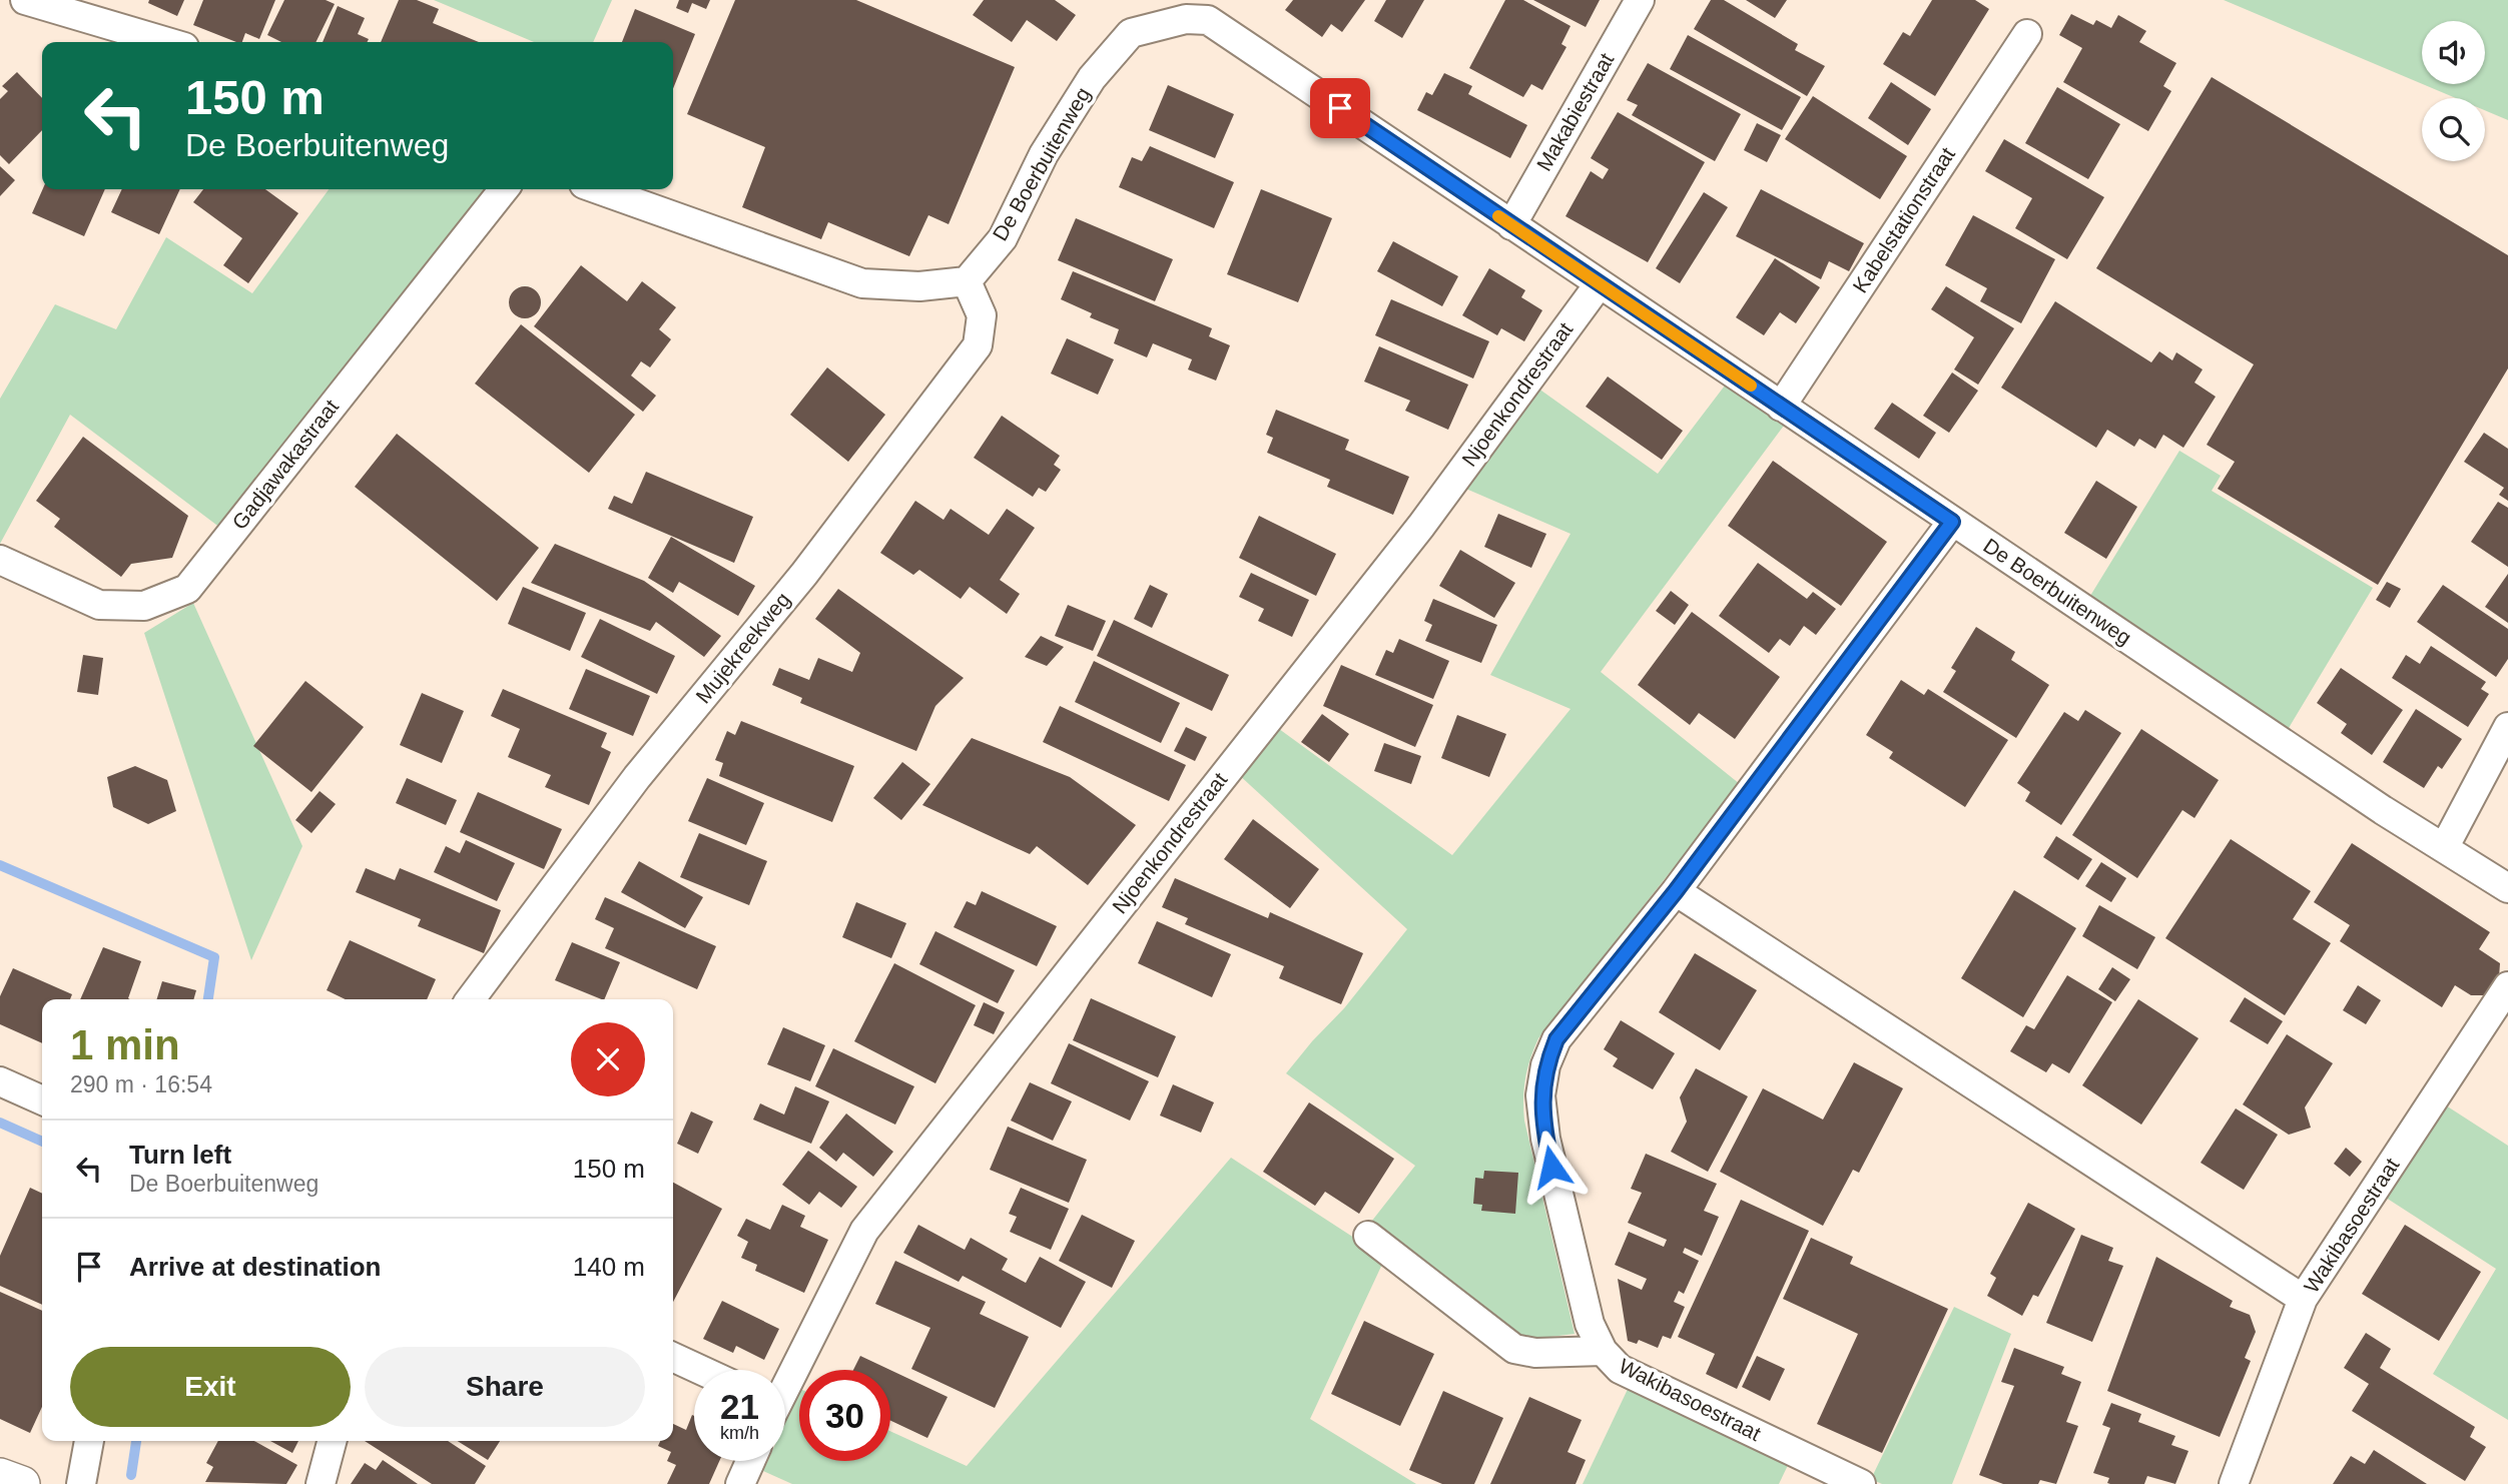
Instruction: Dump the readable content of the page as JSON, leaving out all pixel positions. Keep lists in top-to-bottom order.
{
  "streets": {
    "street": [
      "Makabiestraat",
      "De Boerbuitenweg",
      "Kabelstationstraat",
      "Njoenkondrestraat",
      "Gadjawakastraat",
      "Mujekreekweg",
      "Wakibasoestraat"
    ]
  },
  "crossings": [
    ["Makabiestraat", "De Boerbuitenweg"],
    ["De Boerbuitenweg", "Kabelstationstraat"],
    ["De Boerbuitenweg", "Njoenkondrestraat"],
    ["De Boerbuitenweg", "Mujekreekweg"],
    ["De Boerbuitenweg", "Wakibasoestraat"]
  ],
  "page": {
    "turn": ["150 m", "De Boerbuitenweg"],
    "heading": ["1 min", "290 m · 16:54"],
    "list": [
      {
        "name": "Turn left",
        "note": "De Boerbuitenweg",
        "value": "150 m"
      },
      {
        "name": "Arrive at destination",
        "value": "140 m"
      }
    ],
    "buttons": ["Exit", "Share"],
    "speed": "21 km/h",
    "limit": "30"
  }
}
